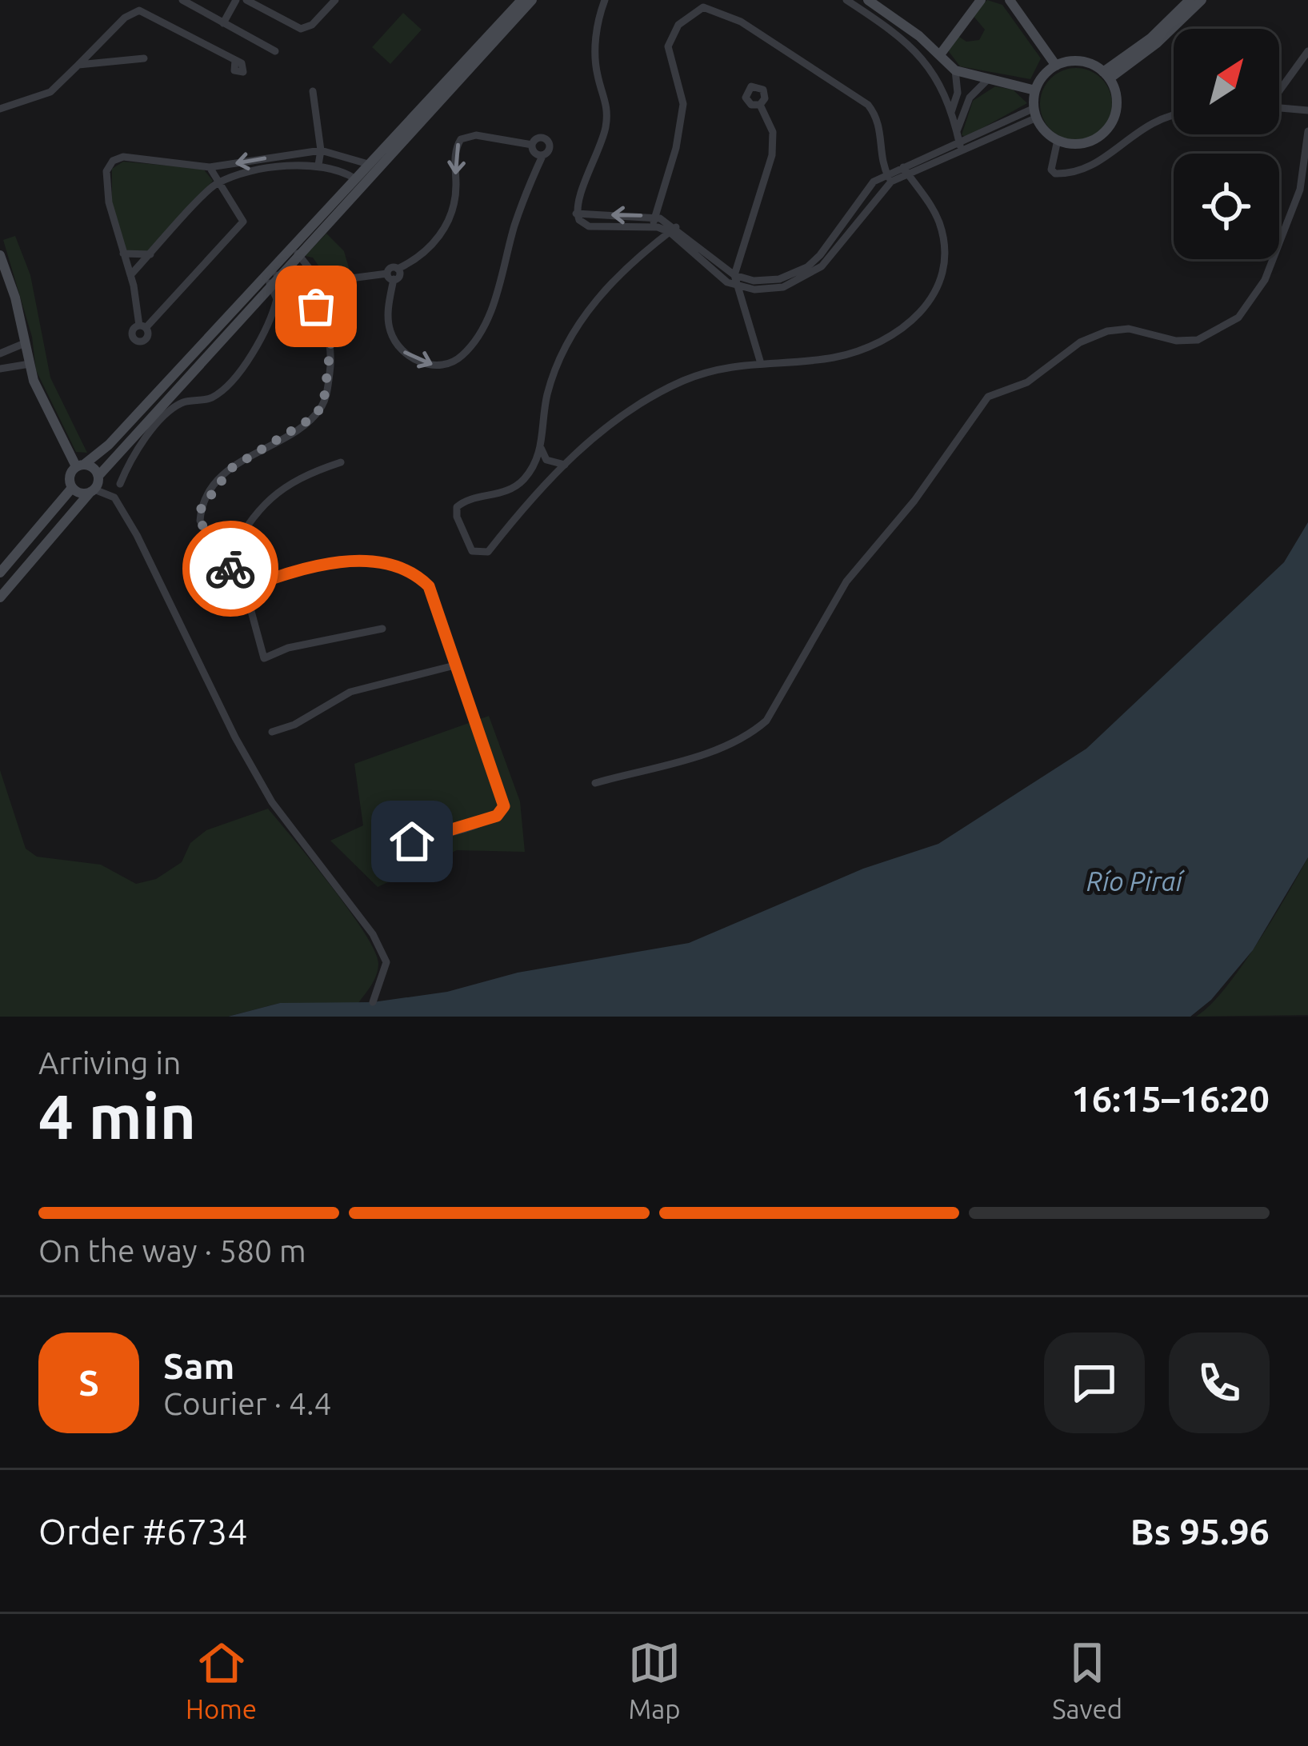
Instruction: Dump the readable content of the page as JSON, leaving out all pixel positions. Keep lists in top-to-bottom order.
{
  "water": ["Río Piraí"],
  "north": "top right",
  "page": {
    "heading": ["4 min", "Arriving in", "16:15–16:20"],
    "panel": [
      "Sam",
      "Courier · 4.4",
      "Order #6734",
      "Bs 95.96"
    ],
    "bar": "On the way · 580 m",
    "round": "S",
    "tabs": ["Home", "Map", "Saved"]
  }
}
